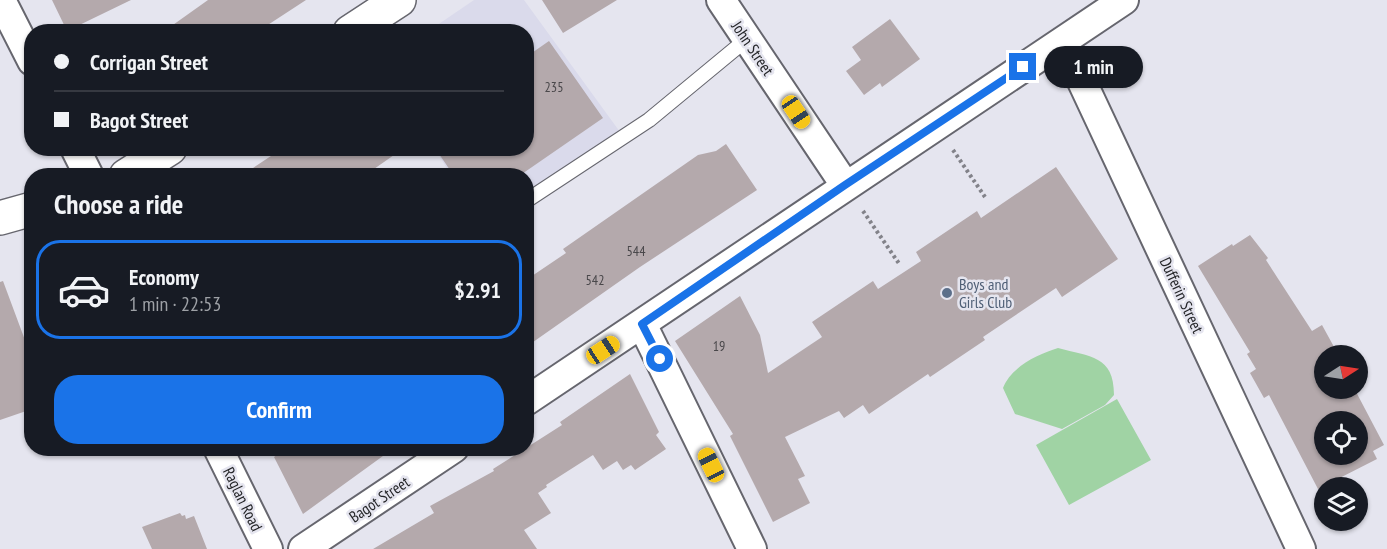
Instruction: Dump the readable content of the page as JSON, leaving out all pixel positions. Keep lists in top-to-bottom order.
{
  "streets": {
    "street": [
      "John Street",
      "Dufferin Street",
      "Raglan Road",
      "Bagot Street"
    ]
  },
  "places": ["Boys and Girls Club"],
  "house_numbers": [
    "235",
    "544",
    "542",
    "19"
  ],
  "north": "right",
  "page": {
    "banner": ["Corrigan Street", "Bagot Street"],
    "bubble": "1 min",
    "heading": "Choose a ride",
    "list": [
      {
        "name": "Economy",
        "note": "1 min · 22:53",
        "value": "$2.91"
      }
    ],
    "buttons": "Confirm"
  }
}
